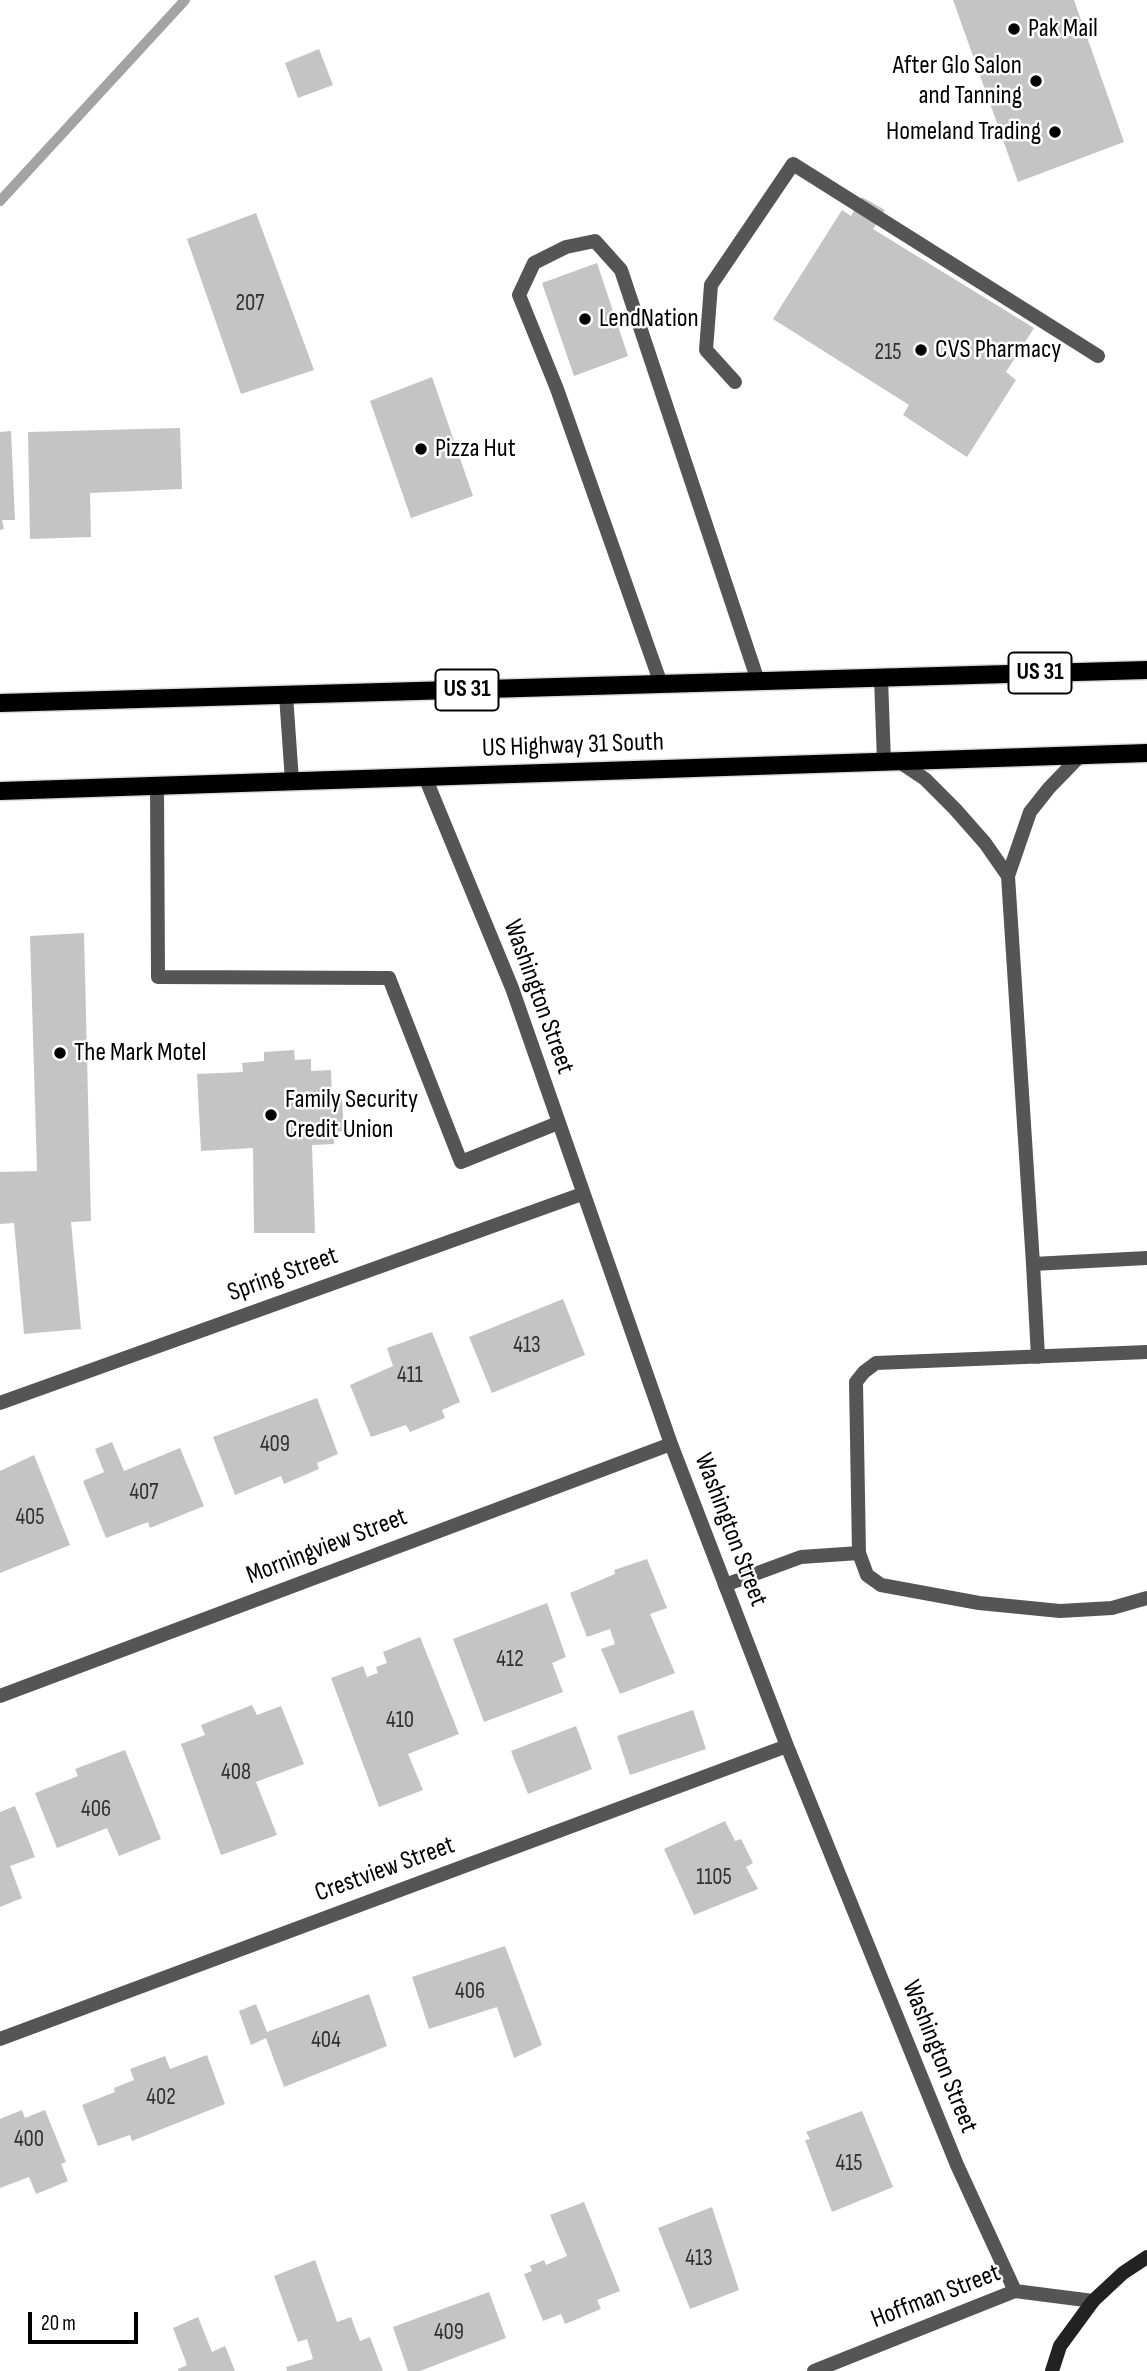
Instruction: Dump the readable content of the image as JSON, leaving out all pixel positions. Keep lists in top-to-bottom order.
{
  "streets": {
    "main road": ["US 31", "US Highway 31 South"],
    "street": [
      "Washington Street",
      "Spring Street",
      "Morningview Street",
      "Crestview Street",
      "Hoffman Street"
    ]
  },
  "crossings": [
    ["US Highway 31 South", "Washington Street"],
    ["Washington Street", "Spring Street"],
    ["Washington Street", "Morningview Street"],
    ["Washington Street", "Crestview Street"],
    ["Washington Street", "Hoffman Street"]
  ],
  "places": [
    "Pak Mail",
    "After Glo Salon and Tanning",
    "Homeland Trading",
    "LendNation",
    "CVS Pharmacy",
    "Pizza Hut",
    "The Mark Motel",
    "Family Security Credit Union"
  ],
  "house_numbers": [
    "207",
    "215",
    "413",
    "411",
    "409",
    "407",
    "405",
    "412",
    "410",
    "408",
    "406",
    "1105",
    "406",
    "404",
    "402",
    "400",
    "415",
    "413",
    "409"
  ],
  "scale_bar": "20 m"
}
